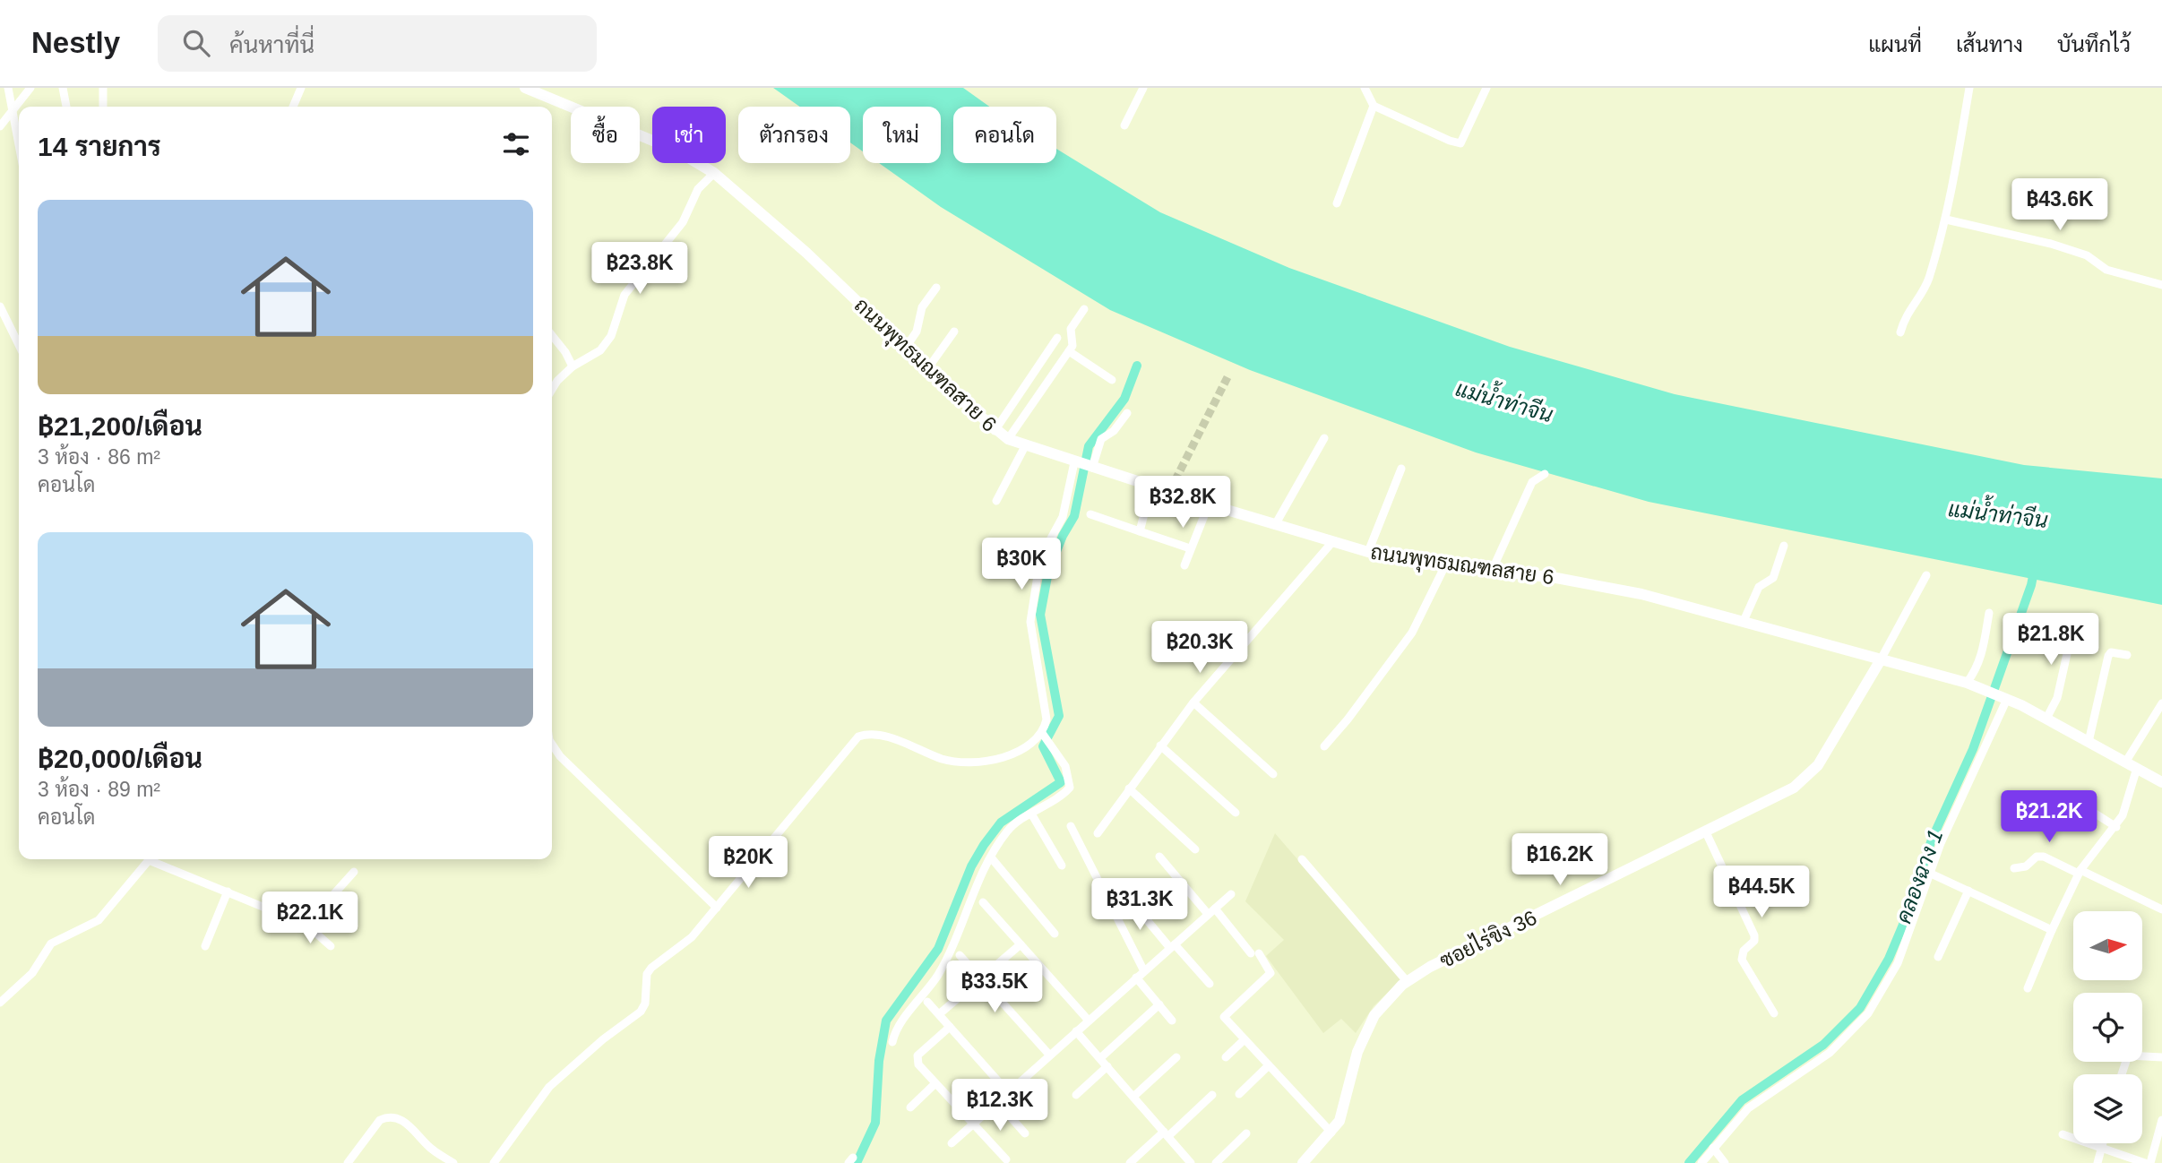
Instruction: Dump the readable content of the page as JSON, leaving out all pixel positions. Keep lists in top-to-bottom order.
{
  "streets": {
    "main road": ["ถนนพุทธมณฑลสาย 6", "ซอยไร่ขิง 36"]
  },
  "crossings": [
    ["ถนนพุทธมณฑลสาย 6", "ซอยไร่ขิง 36"]
  ],
  "water": ["แม่น้ำท่าจีน", "คลองฉาง 1"],
  "north": "right",
  "page": {
    "header": "Nestly",
    "search": "ค้นหาที่นี่",
    "nav": ["แผนที่", "เส้นทาง", "บันทึกไว้"],
    "chip": [
      "ซื้อ",
      "เช่า",
      "ตัวกรอง",
      "ใหม่",
      "คอนโด"
    ],
    "heading": "14 รายการ",
    "price": [
      "฿43.6K",
      "฿23.8K",
      "฿32.8K",
      "฿30K",
      "฿21.8K",
      "฿20.3K",
      "฿21.2K",
      "฿16.2K",
      "฿20K",
      "฿44.5K",
      "฿31.3K",
      "฿22.1K",
      "฿33.5K",
      "฿12.3K"
    ],
    "list": [
      {
        "name": "฿21,200/เดือน",
        "note": "3 ห้อง · 86 m² · คอนโด"
      },
      {
        "name": "฿20,000/เดือน",
        "note": "3 ห้อง · 89 m² · คอนโด"
      }
    ]
  }
}
